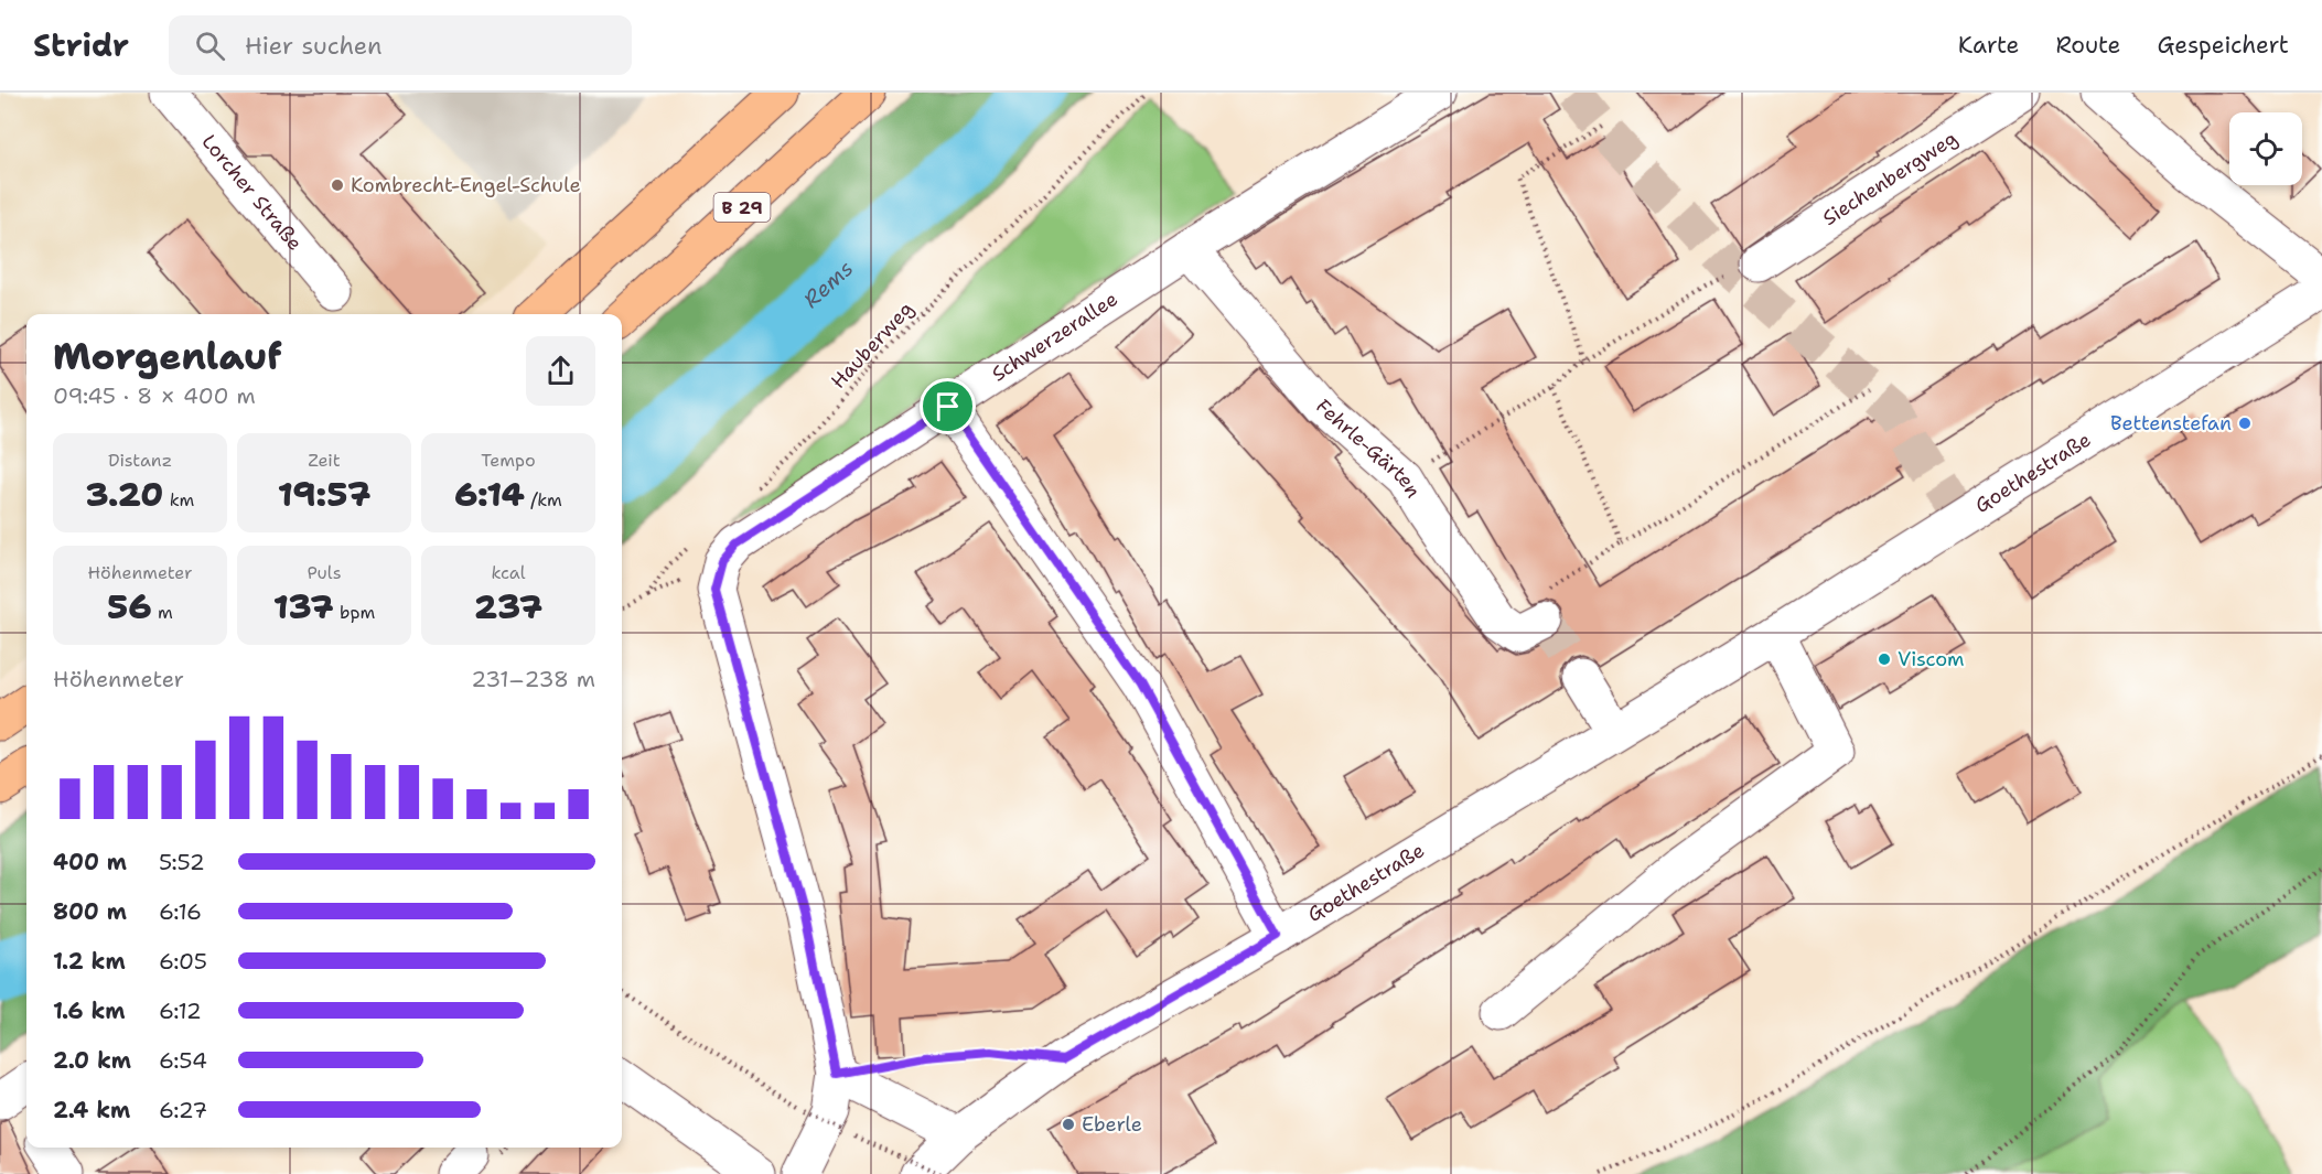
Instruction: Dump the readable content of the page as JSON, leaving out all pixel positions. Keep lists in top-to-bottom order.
{
  "streets": {
    "highway": ["B 29"],
    "street": [
      "Siechenbergweg",
      "Lorcher Straße",
      "Schwerzerallee",
      "Fehrle-Gärten",
      "Goethestraße"
    ],
    "path": ["Hauberweg"]
  },
  "crossings": [
    ["Schwerzerallee", "Fehrle-Gärten"]
  ],
  "water": ["Rems"],
  "places": [
    "Kombrecht-Engel-Schule",
    "Bettenstefan",
    "Viscom",
    "Eberle"
  ],
  "page": {
    "header": "Stridr",
    "search": "Hier suchen",
    "nav": ["Karte", "Route", "Gespeichert"],
    "heading": ["Morgenlauf", "09:45 · 8 × 400 m"],
    "stats": [
      ["Distanz", "3.20 km"],
      ["Zeit", "19:57"],
      ["Tempo", "6:14 /km"],
      ["Höhenmeter", "56 m"],
      ["Puls", "137 bpm"],
      ["kcal", "237"]
    ],
    "chart": ["Höhenmeter", "231–238 m"],
    "list": [
      {
        "name": "400 m",
        "note": "5:52"
      },
      {
        "name": "800 m",
        "note": "6:16"
      },
      {
        "name": "1.2 km",
        "note": "6:05"
      },
      {
        "name": "1.6 km",
        "note": "6:12"
      },
      {
        "name": "2.0 km",
        "note": "6:54"
      },
      {
        "name": "2.4 km",
        "note": "6:27"
      }
    ]
  }
}
